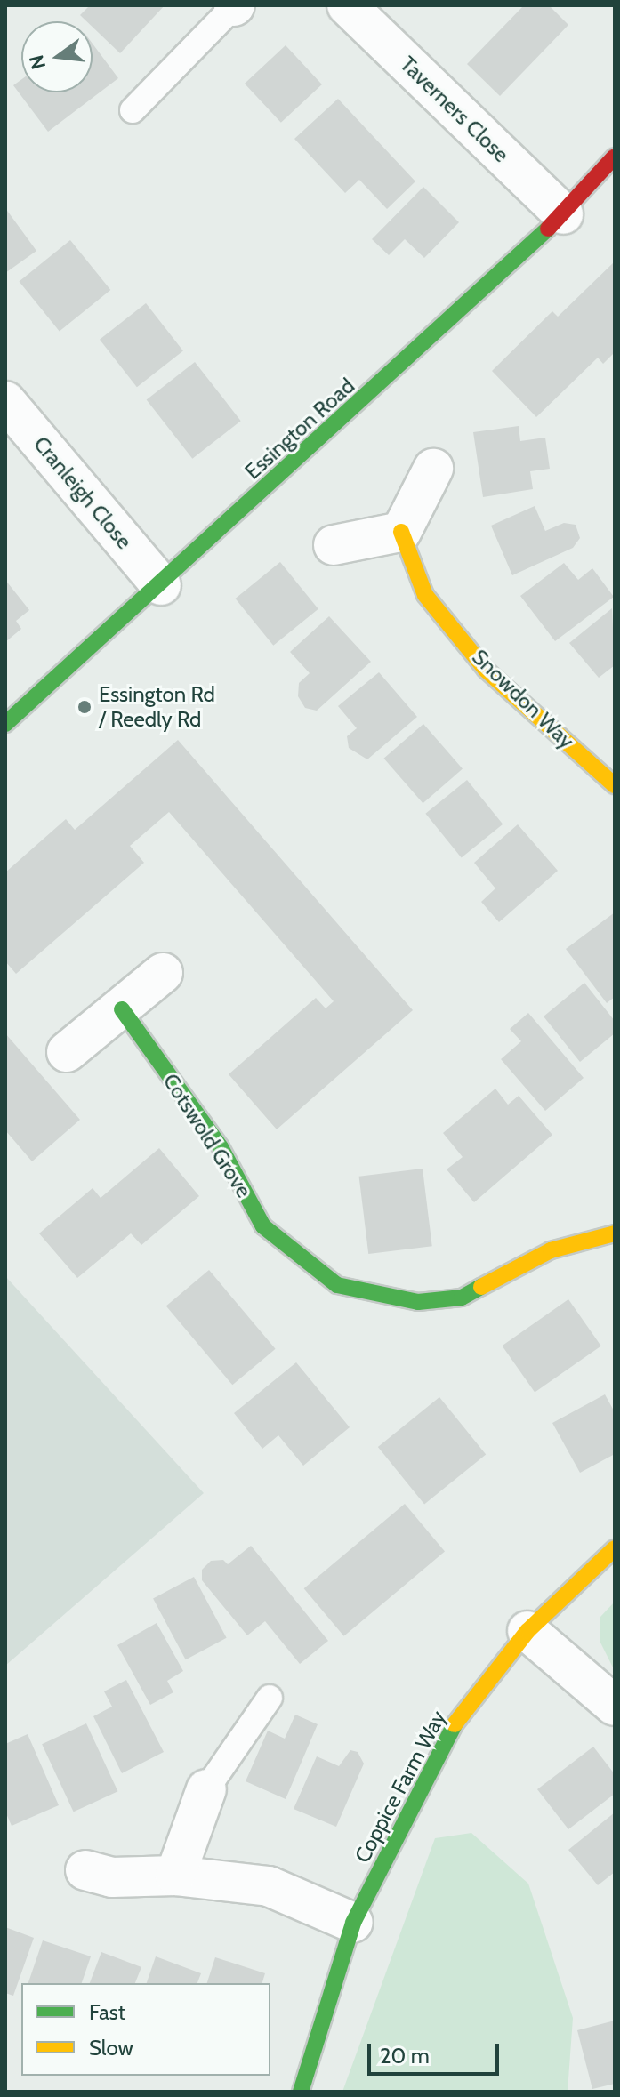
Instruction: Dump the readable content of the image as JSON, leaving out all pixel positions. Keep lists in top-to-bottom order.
{
  "streets": {
    "street": [
      "Taverners Close",
      "Essington Road",
      "Cranleigh Close",
      "Snowdon Way",
      "Cotswold Grove",
      "Coppice Farm Way"
    ]
  },
  "crossings": [
    ["Taverners Close", "Essington Road"],
    ["Essington Road", "Cranleigh Close"]
  ],
  "places": ["Essington Rd / Reedly Rd"],
  "legend": ["Fast", "Slow"],
  "scale_bar": "20 m",
  "north": "left"
}
